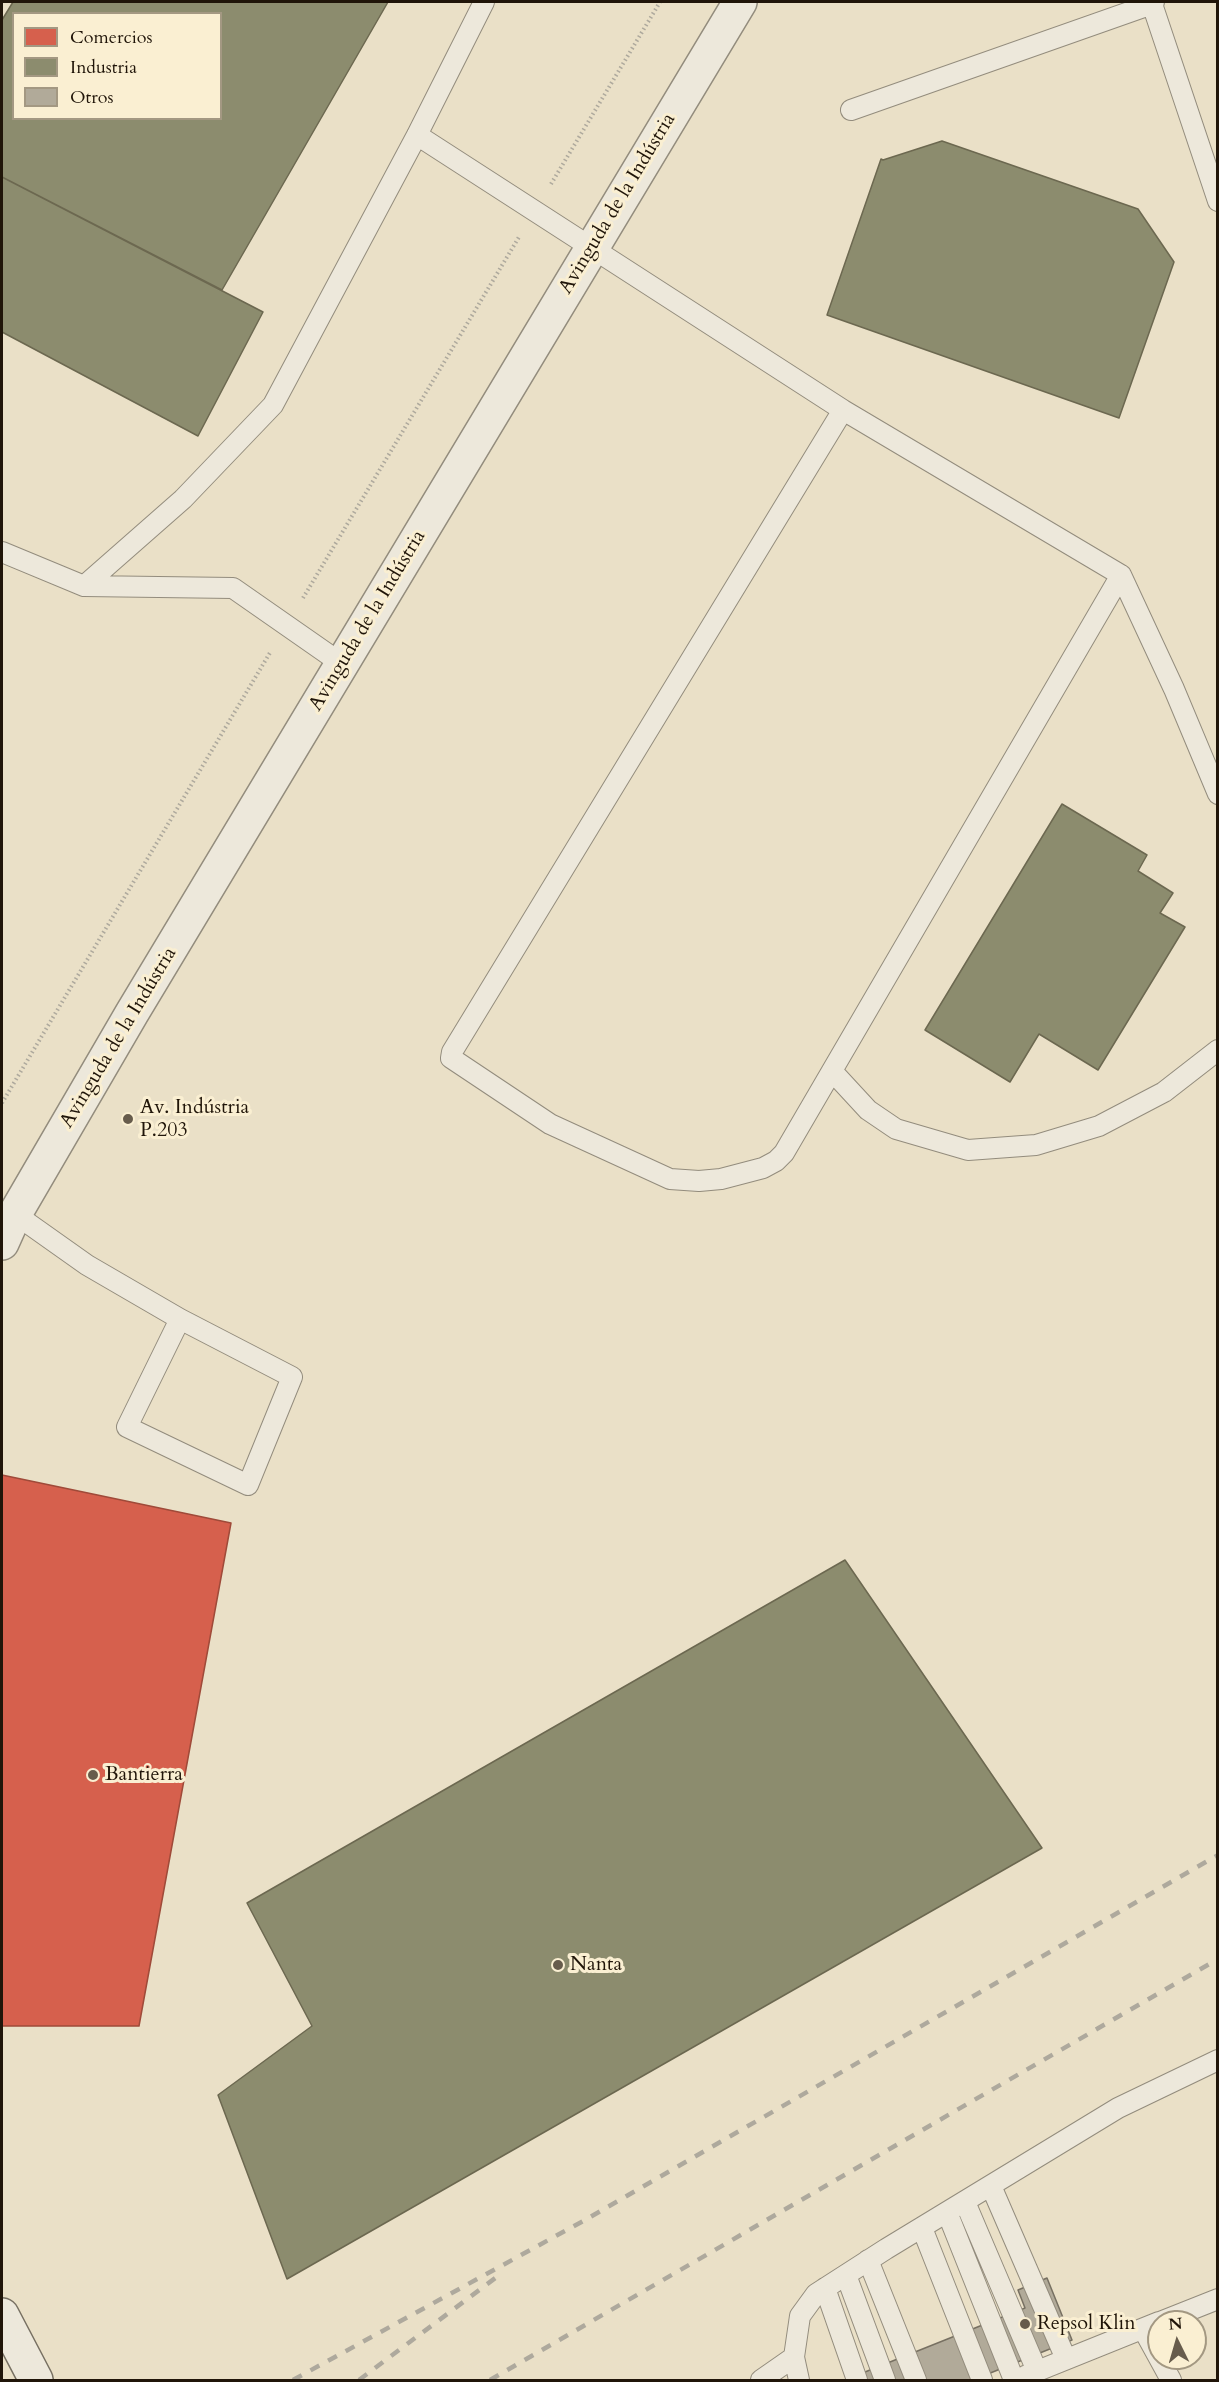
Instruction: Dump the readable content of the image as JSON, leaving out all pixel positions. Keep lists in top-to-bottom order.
{
  "streets": {
    "street": ["Avinguda de la Indústria"]
  },
  "places": [
    "Av. Indústria P.203",
    "Bantierra",
    "Nanta",
    "Repsol Klin"
  ],
  "legend": ["Comercios", "Industria", "Otros"],
  "north": "top"
}
